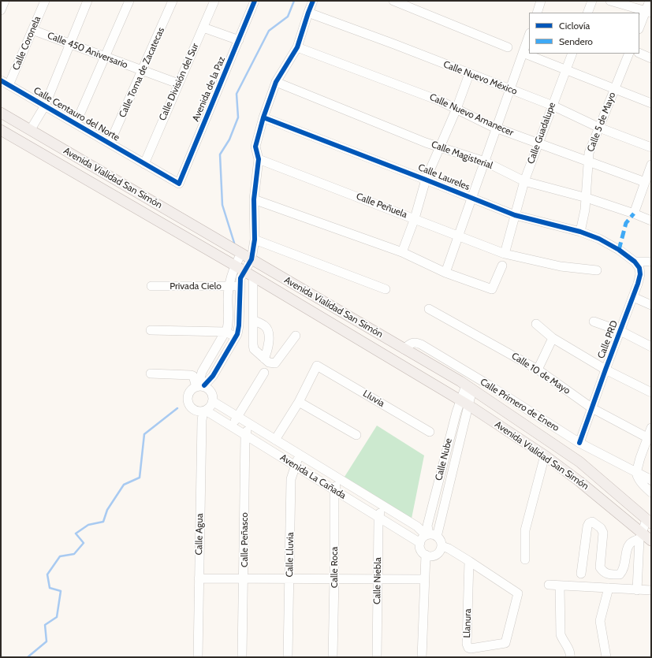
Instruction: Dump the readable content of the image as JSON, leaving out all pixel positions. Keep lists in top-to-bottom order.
{
  "streets": {
    "main road": ["Avenida Vialidad San Simón"],
    "street": [
      "Calle Coronela",
      "Calle 450 Aniversario",
      "Calle Toma de Zacatecas",
      "Calle Nuevo México",
      "Calle División del Sur",
      "Avenida de la Paz",
      "Calle Centauro del Norte",
      "Calle Nuevo Amanecer",
      "Calle 5 de Mayo",
      "Calle Guadalupe",
      "Calle Magisterial",
      "Calle Laureles",
      "Calle Peñuela",
      "Privada Cielo",
      "Calle PRD",
      "Calle 10 de Mayo",
      "Lluvia",
      "Calle Primero de Enero",
      "Calle Nube",
      "Avenida La Cañada",
      "Calle Agua",
      "Calle Peñasco",
      "Calle Lluvia",
      "Calle Roca",
      "Calle Niebla",
      "Llanura"
    ]
  },
  "crossings": [
    ["Calle Coronela", "Calle 450 Aniversario"],
    ["Calle Coronela", "Calle Centauro del Norte"],
    ["Calle 450 Aniversario", "Calle Toma de Zacatecas"],
    ["Calle 450 Aniversario", "Calle División del Sur"],
    ["Calle Toma de Zacatecas", "Calle Centauro del Norte"],
    ["Calle Nuevo México", "Calle 5 de Mayo"],
    ["Calle Nuevo México", "Calle Guadalupe"],
    ["Calle División del Sur", "Calle Centauro del Norte"],
    ["Avenida de la Paz", "Calle Centauro del Norte"],
    ["Calle Nuevo Amanecer", "Calle 5 de Mayo"],
    ["Calle Nuevo Amanecer", "Calle Guadalupe"],
    ["Calle 5 de Mayo", "Calle Magisterial"],
    ["Calle 5 de Mayo", "Calle Laureles"],
    ["Calle Guadalupe", "Calle Magisterial"],
    ["Calle Guadalupe", "Calle Laureles"],
    ["Calle Guadalupe", "Calle Peñuela"],
    ["Calle Laureles", "Calle PRD"],
    ["Avenida Vialidad San Simón", "Calle Primero de Enero"],
    ["Avenida Vialidad San Simón", "Calle Nube"],
    ["Calle PRD", "Calle 10 de Mayo"],
    ["Calle PRD", "Calle Primero de Enero"],
    ["Calle Nube", "Avenida La Cañada"],
    ["Avenida La Cañada", "Calle Agua"],
    ["Avenida La Cañada", "Calle Peñasco"],
    ["Avenida La Cañada", "Calle Lluvia"],
    ["Avenida La Cañada", "Calle Roca"],
    ["Avenida La Cañada", "Calle Niebla"]
  ],
  "legend": ["Ciclovía", "Sendero"]
}
